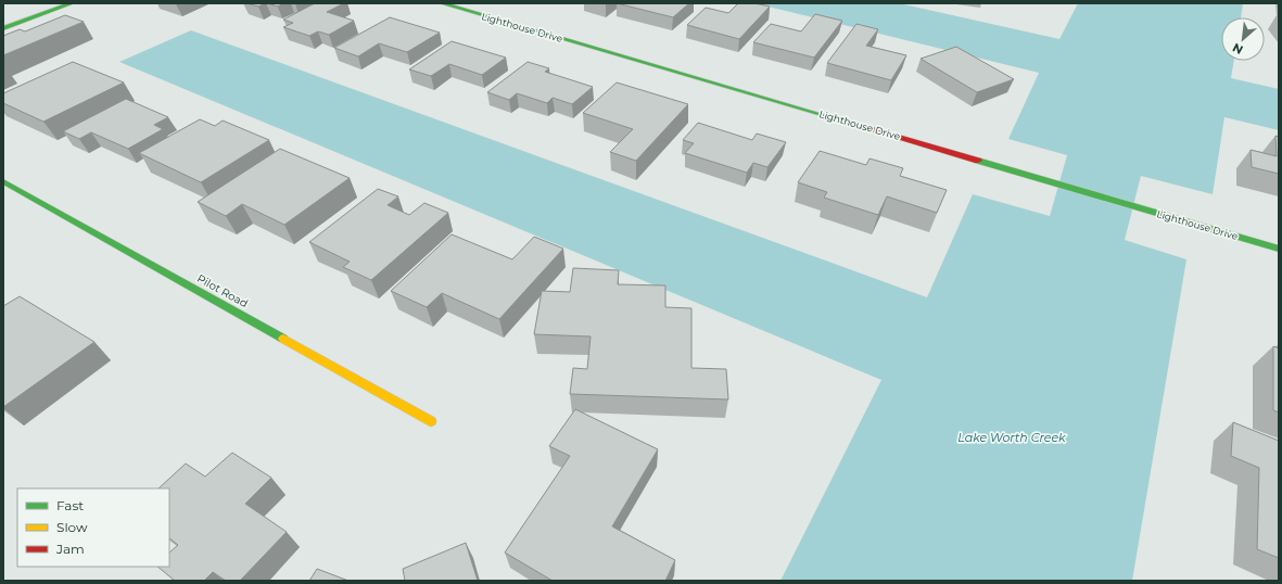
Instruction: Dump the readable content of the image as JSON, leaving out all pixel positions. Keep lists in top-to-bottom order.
{
  "streets": {
    "street": ["Lighthouse Drive", "Pilot Road"]
  },
  "water": ["Lake Worth Creek"],
  "legend": ["Fast", "Slow", "Jam"],
  "north": "bottom left"
}
